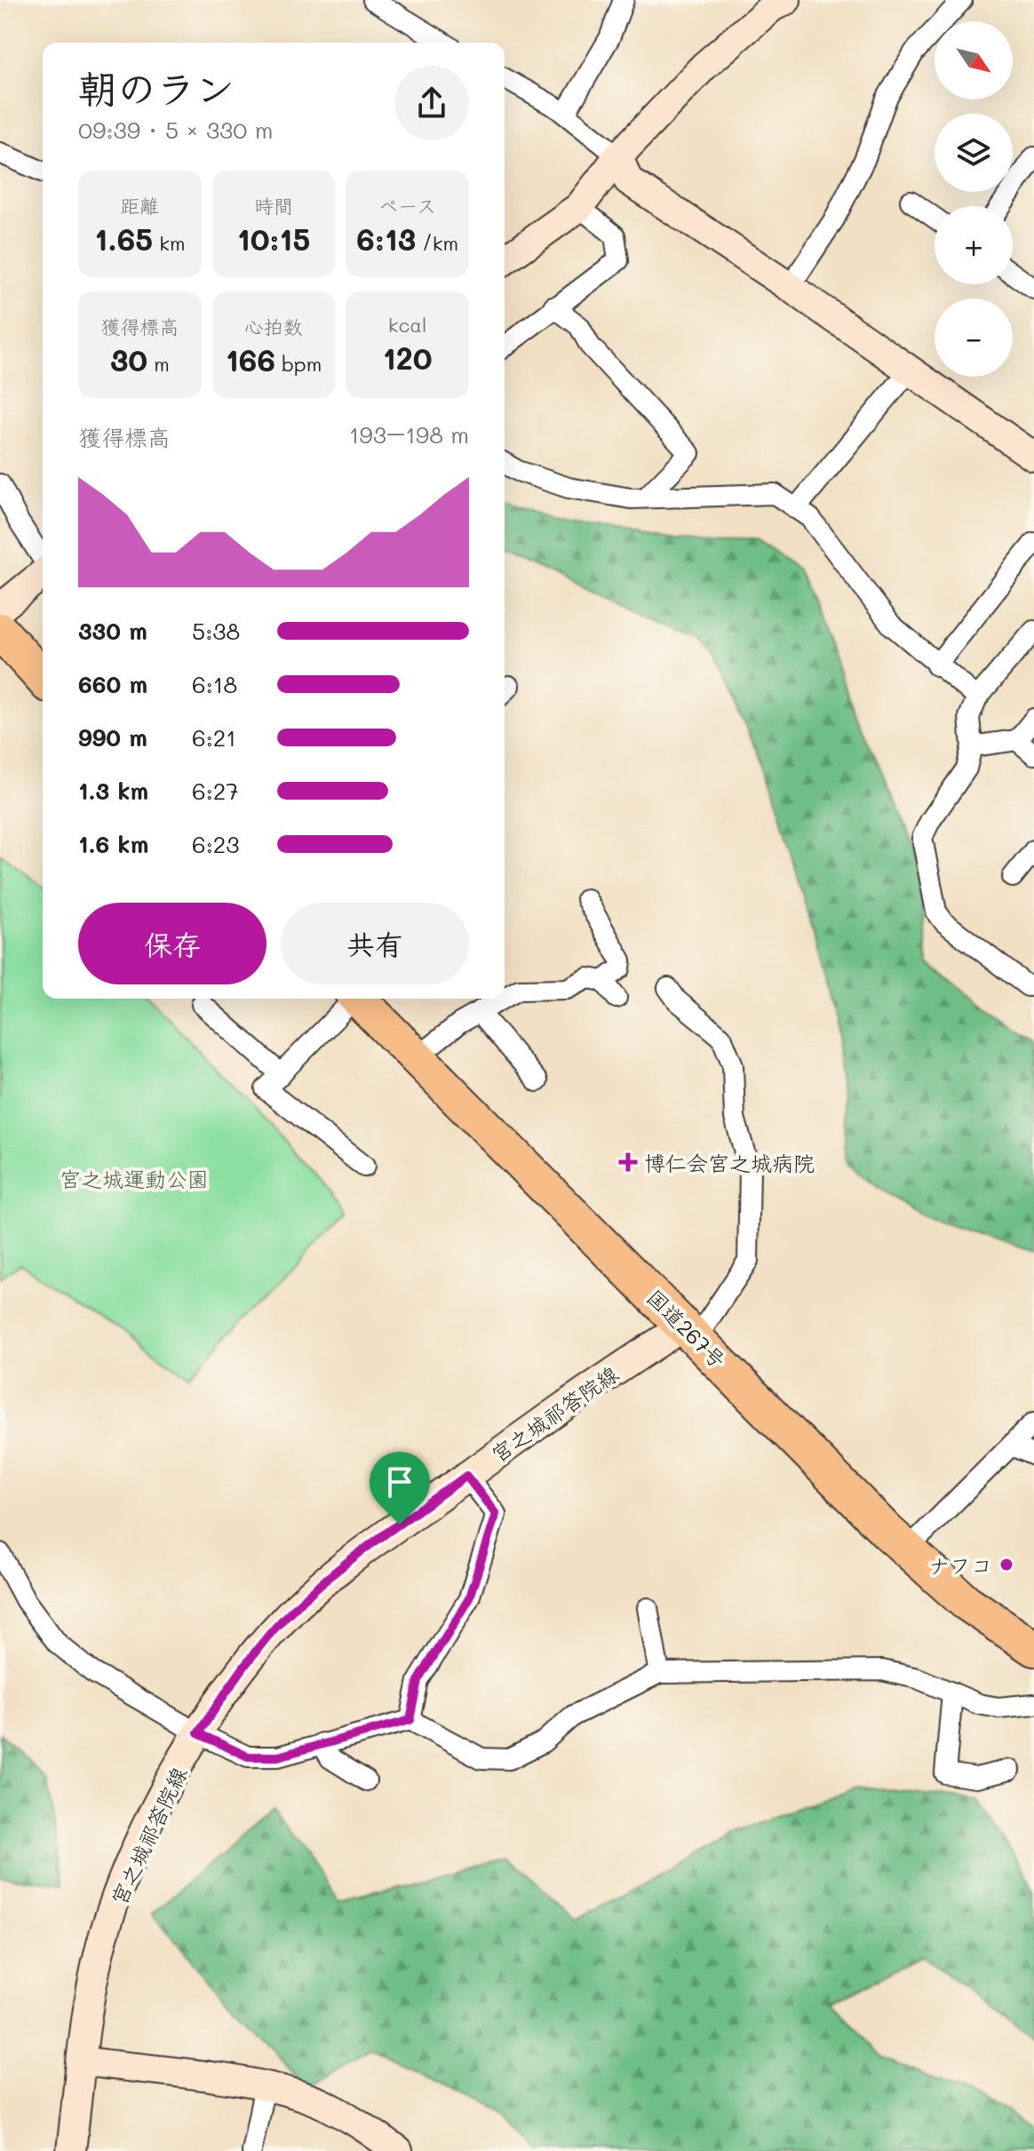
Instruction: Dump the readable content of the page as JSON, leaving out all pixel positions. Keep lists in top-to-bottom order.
{
  "streets": {
    "highway": ["国道267号"],
    "street": ["宮之城祁答院線"]
  },
  "crossings": [
    ["国道267号", "宮之城祁答院線"]
  ],
  "parks": ["宮之城運動公園"],
  "places": {
    "health": ["博仁会宮之城病院"],
    "other": ["ナフコ"]
  },
  "north": "bottom right",
  "page": {
    "map_buttons": ["+", "−"],
    "heading": ["朝のラン", "09:39 · 5 × 330 m"],
    "stats": [
      ["距離", "1.65 km"],
      ["時間", "10:15"],
      ["ペース", "6:13 /km"],
      ["獲得標高", "30 m"],
      ["心拍数", "166 bpm"],
      ["kcal", "120"]
    ],
    "chart": ["獲得標高", "193–198 m"],
    "list": [
      {
        "name": "330 m",
        "note": "5:38"
      },
      {
        "name": "660 m",
        "note": "6:18"
      },
      {
        "name": "990 m",
        "note": "6:21"
      },
      {
        "name": "1.3 km",
        "note": "6:27"
      },
      {
        "name": "1.6 km",
        "note": "6:23"
      }
    ],
    "buttons": ["保存", "共有"]
  }
}
